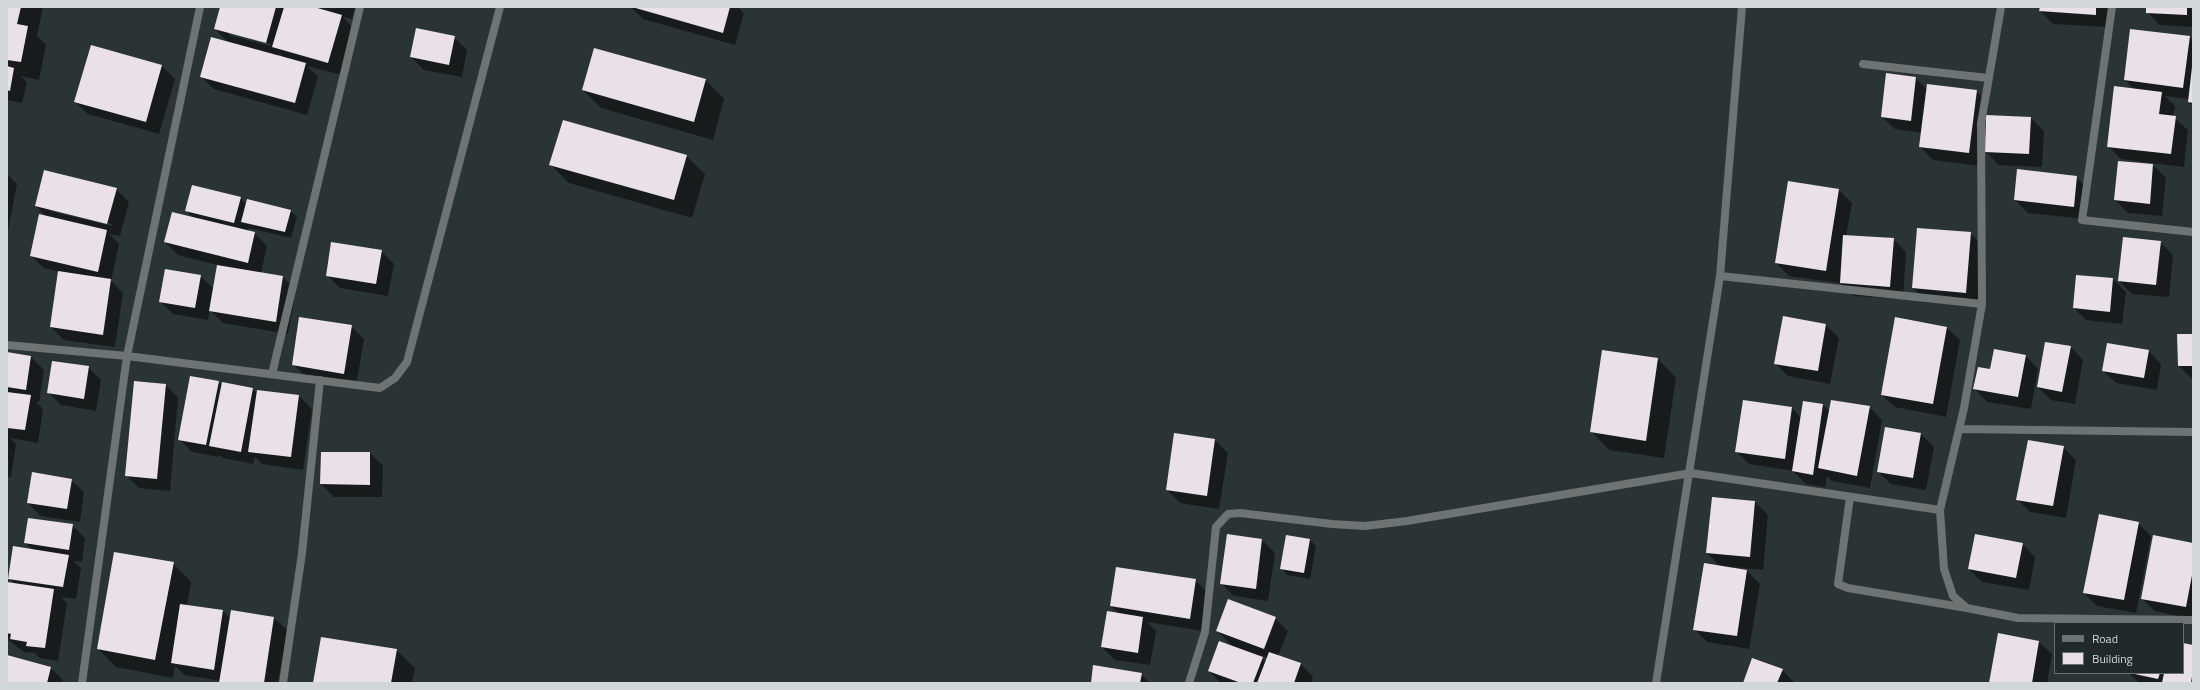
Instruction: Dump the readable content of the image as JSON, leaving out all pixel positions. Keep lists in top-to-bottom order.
{
  "legend": ["Road", "Building"]
}
